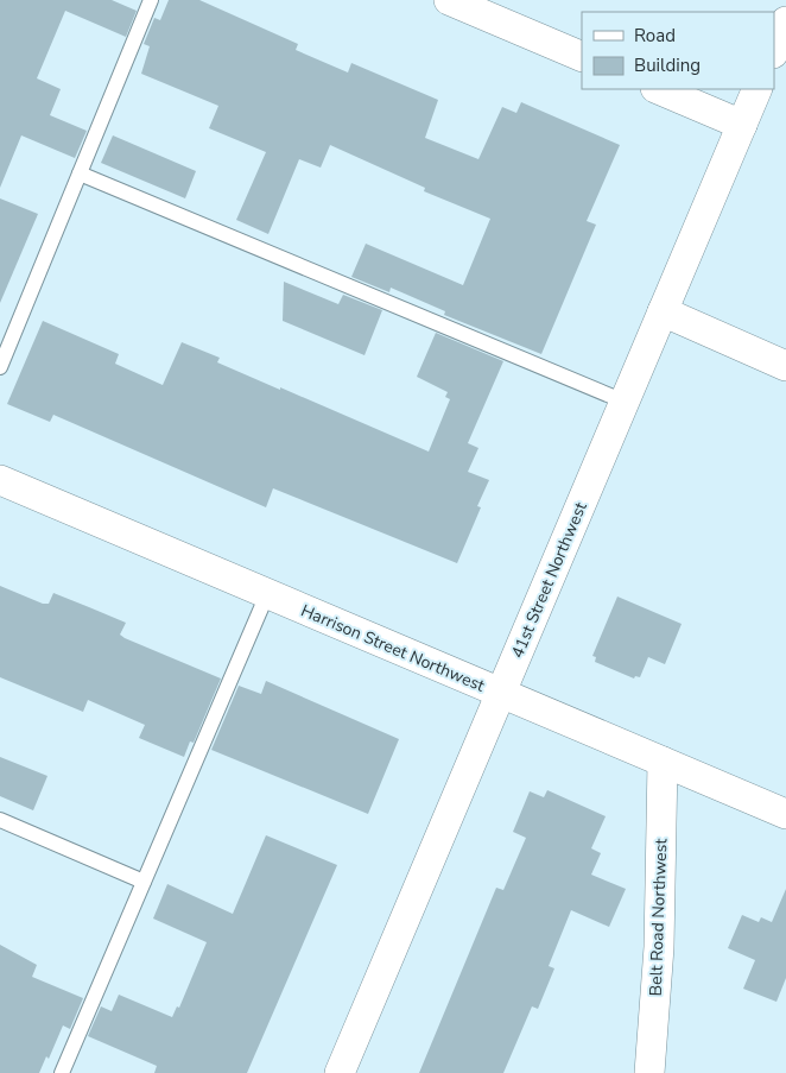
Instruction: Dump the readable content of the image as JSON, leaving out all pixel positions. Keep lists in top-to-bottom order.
{
  "streets": {
    "street": ["41st Street Northwest", "Harrison Street Northwest", "Belt Road Northwest"]
  },
  "crossings": [
    ["41st Street Northwest", "Harrison Street Northwest"],
    ["Harrison Street Northwest", "Belt Road Northwest"]
  ],
  "legend": ["Road", "Building"]
}
